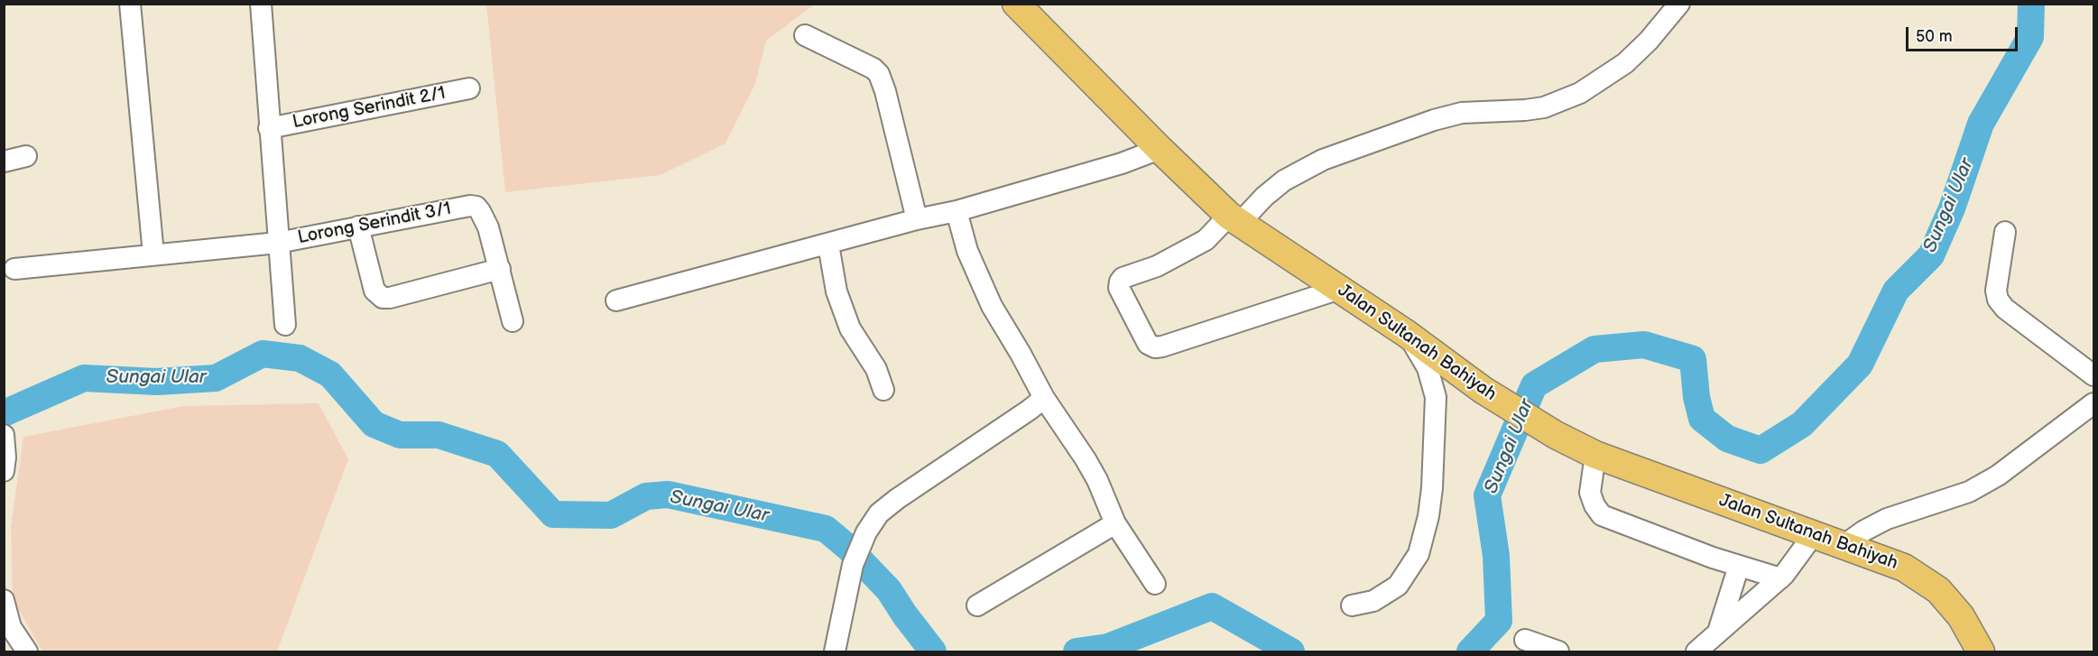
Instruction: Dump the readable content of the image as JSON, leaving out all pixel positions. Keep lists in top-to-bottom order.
{
  "streets": {
    "main road": ["Jalan Sultanah Bahiyah"],
    "street": ["Lorong Serindit 2/1", "Lorong Serindit 3/1"]
  },
  "water": ["Sungai Ular"],
  "scale_bar": "50 m"
}
